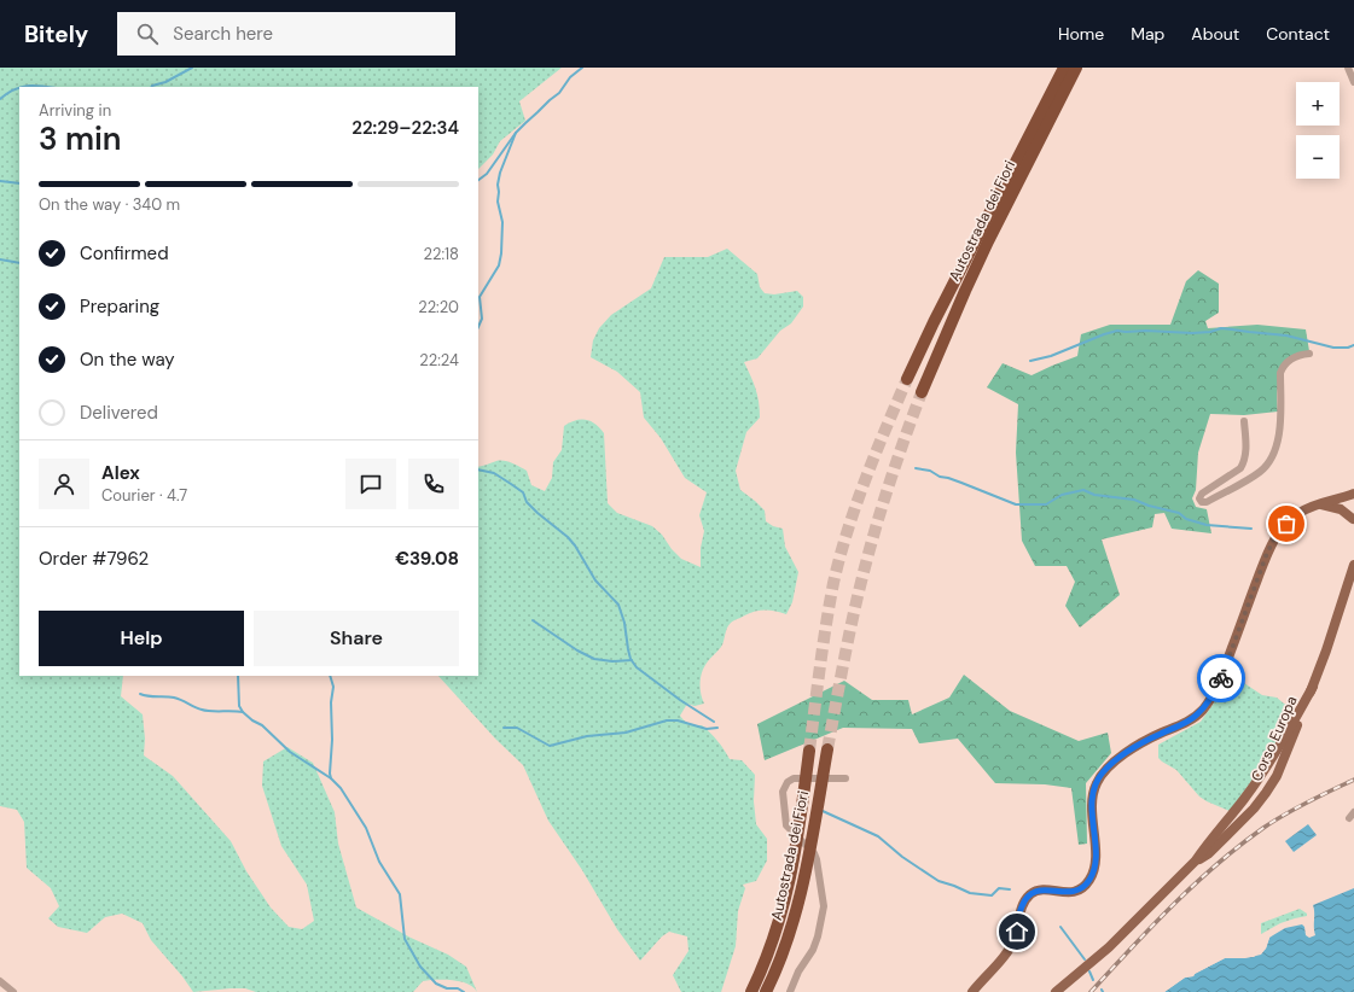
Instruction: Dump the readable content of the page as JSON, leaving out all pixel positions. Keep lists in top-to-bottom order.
{
  "streets": {
    "highway": ["Autostrada dei Fiori"],
    "main road": ["Corso Europa"]
  },
  "page": {
    "header": "Bitely",
    "search": "Search here",
    "nav": [
      "Home",
      "Map",
      "About",
      "Contact"
    ],
    "map_buttons": ["+", "−"],
    "heading": ["3 min", "Arriving in", "22:29–22:34"],
    "panel": [
      "Alex",
      "Courier · 4.7",
      "Order #7962",
      "€39.08"
    ],
    "bar": "On the way · 340 m",
    "list": [
      ["Confirmed", "22:18"],
      ["Preparing", "22:20"],
      ["On the way", "22:24"],
      "Delivered"
    ],
    "buttons": ["Help", "Share"]
  }
}
